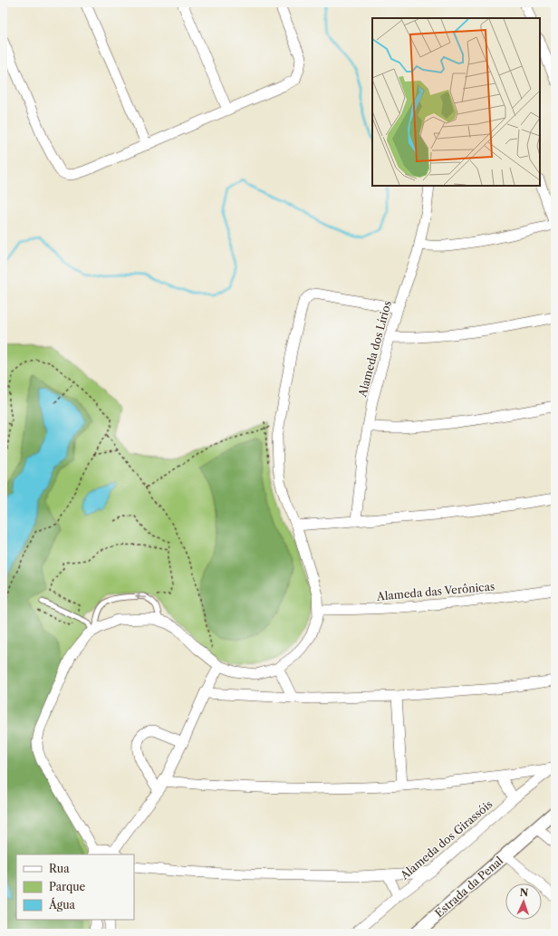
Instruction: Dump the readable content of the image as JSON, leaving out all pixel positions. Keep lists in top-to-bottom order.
{
  "streets": {
    "street": [
      "Alameda dos Lírios",
      "Alameda das Verônicas",
      "Alameda dos Girassóis",
      "Estrada da Penal"
    ]
  },
  "legend": ["Rua", "Parque", "Água"],
  "north": "top"
}
